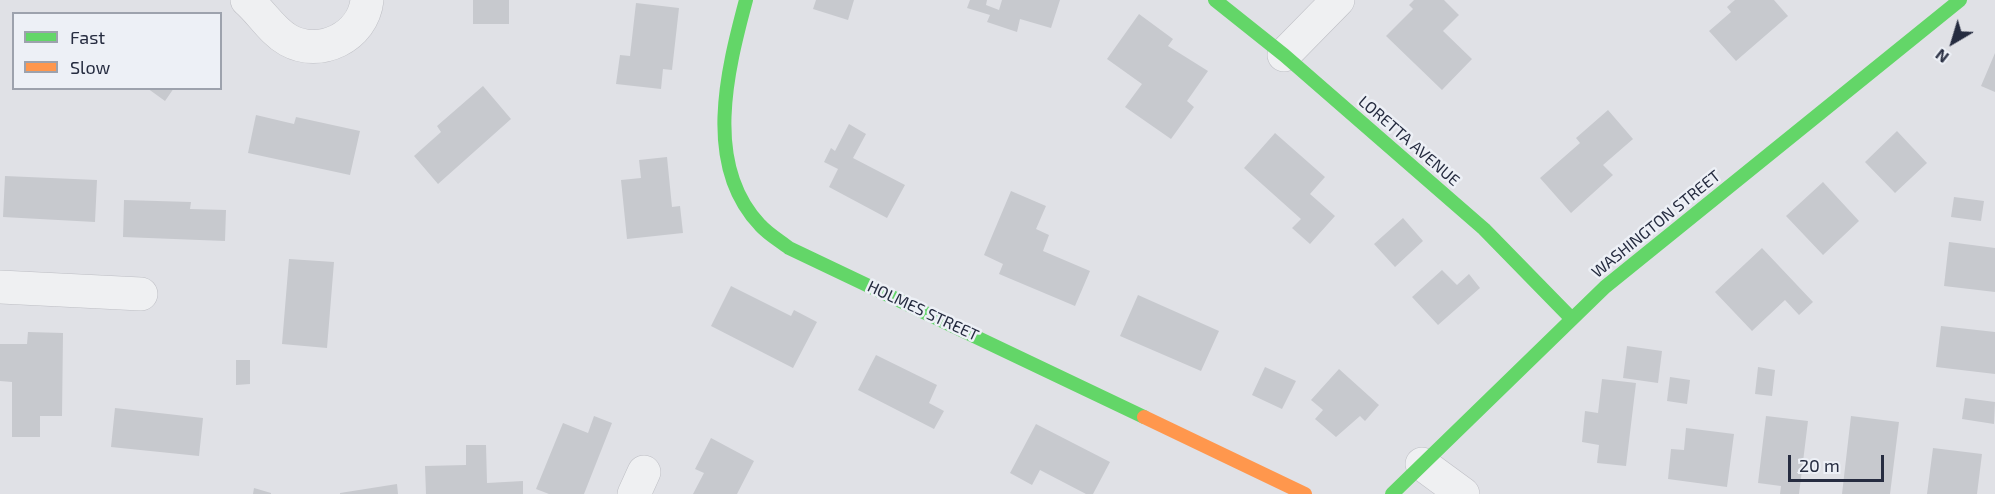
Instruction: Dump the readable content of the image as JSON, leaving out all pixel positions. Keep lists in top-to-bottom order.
{
  "streets": {
    "street": ["LORETTA AVENUE", "WASHINGTON STREET", "HOLMES STREET"]
  },
  "crossings": [
    ["LORETTA AVENUE", "WASHINGTON STREET"]
  ],
  "legend": ["Fast", "Slow"],
  "scale_bar": "20 m",
  "north": "bottom left"
}
